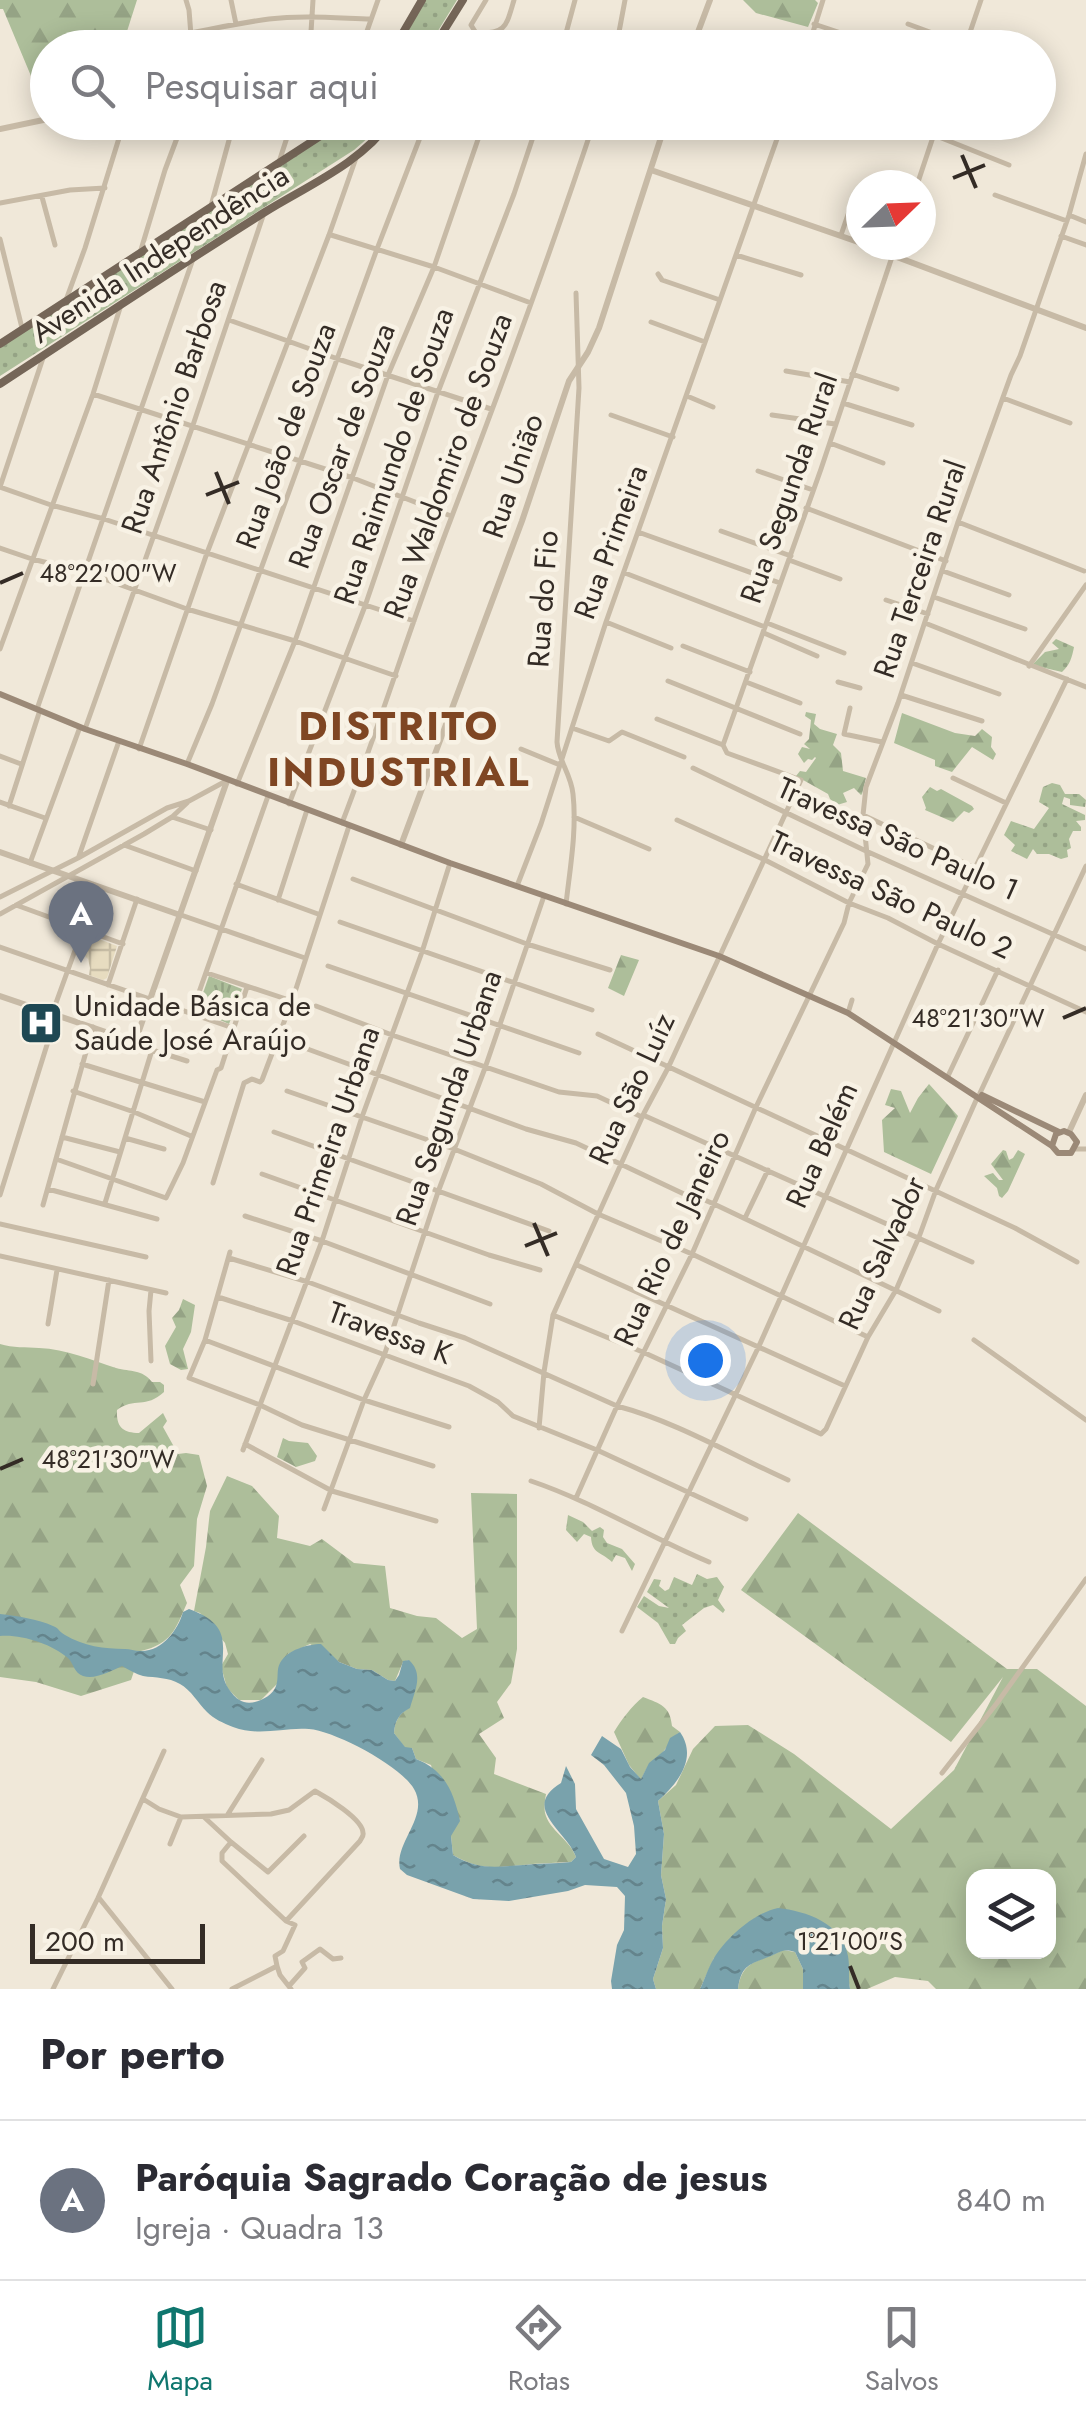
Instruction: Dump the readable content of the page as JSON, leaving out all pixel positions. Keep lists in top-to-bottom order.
{
  "streets": {
    "main road": ["Avenida Independência"],
    "street": [
      "Rua Antônio Barbosa",
      "Rua João de Souza",
      "Rua Oscar de Souza",
      "Rua Raimundo de Souza",
      "Rua Waldomiro de Souza",
      "Rua União",
      "Rua Segunda Rural",
      "Rua Primeira",
      "Rua Terceira Rural",
      "Rua do Fio",
      "Travessa São Paulo 1",
      "Travessa São Paulo 2",
      "Rua São Luíz",
      "Rua Segunda Urbana",
      "Rua Belém",
      "Rua Primeira Urbana",
      "Rua Rio de Janeiro",
      "Rua Salvador",
      "Travessa K"
    ]
  },
  "crossings": [
    ["Avenida Independência", "Rua Antônio Barbosa"],
    ["Rua União", "Rua do Fio"],
    ["Rua Segunda Rural", "Rua São Luíz"],
    ["Rua Primeira", "Rua do Fio"],
    ["Rua Terceira Rural", "Travessa São Paulo 1"],
    ["Rua Terceira Rural", "Travessa São Paulo 2"],
    ["Rua Terceira Rural", "Rua Rio de Janeiro"],
    ["Travessa São Paulo 1", "Rua São Luíz"],
    ["Travessa São Paulo 1", "Rua Belém"],
    ["Travessa São Paulo 1", "Rua Salvador"],
    ["Travessa São Paulo 2", "Rua São Luíz"],
    ["Travessa São Paulo 2", "Rua Belém"],
    ["Travessa São Paulo 2", "Rua Salvador"],
    ["Rua São Luíz", "Travessa K"],
    ["Rua Segunda Urbana", "Rua Primeira Urbana"],
    ["Rua Segunda Urbana", "Travessa K"],
    ["Rua Belém", "Rua Salvador"],
    ["Rua Belém", "Travessa K"],
    ["Rua Primeira Urbana", "Travessa K"],
    ["Rua Rio de Janeiro", "Travessa K"]
  ],
  "districts": ["DISTRITO INDUSTRIAL"],
  "places": {
    "hospital": ["Unidade Básica de Saúde José Araújo"]
  },
  "scale_bar": "200 m",
  "north": "top right",
  "page": {
    "search": "Pesquisar aqui",
    "pins": "A",
    "scale": "200 m",
    "heading": "Por perto",
    "list": [
      {
        "mark": "A",
        "name": "Paróquia Sagrado Coração de jesus",
        "note": "Igreja · Quadra 13",
        "value": "840 m"
      }
    ],
    "nav": ["Mapa", "Rotas", "Salvos"]
  },
  "coordinates": ["48°22'00\"W", "48°21'30\"W", "1°21'00\"S"]
}
